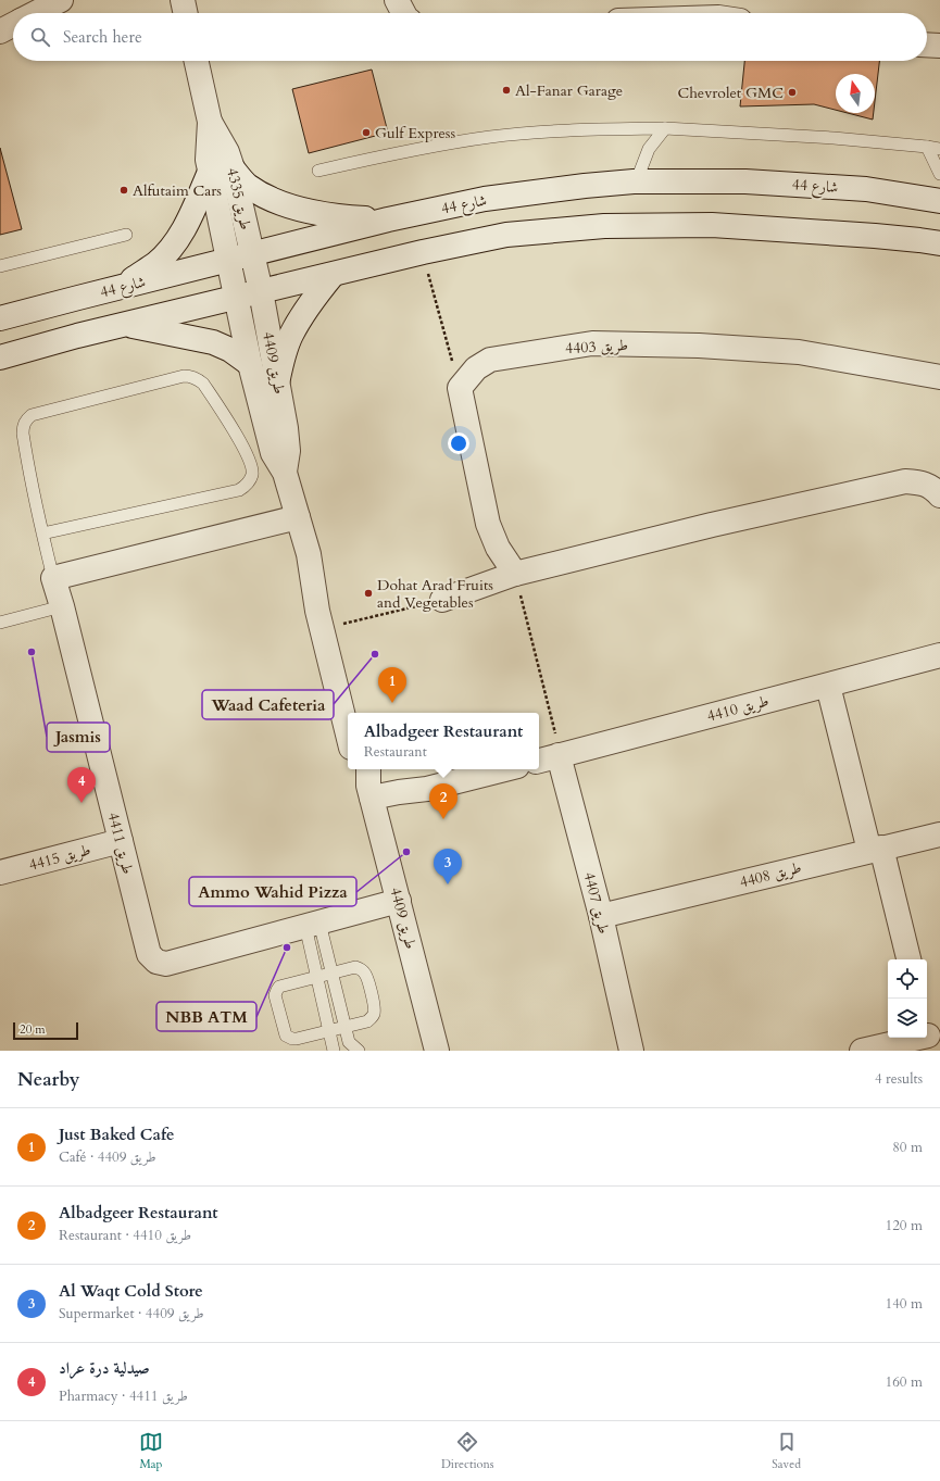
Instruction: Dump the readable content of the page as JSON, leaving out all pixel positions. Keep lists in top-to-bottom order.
{
  "streets": {
    "street": [
      "شارع 44",
      "طريق 4335",
      "طريق 4403",
      "طريق 4409",
      "طريق 4410",
      "طريق 4411",
      "طريق 4415",
      "طريق 4408",
      "طريق 4407"
    ]
  },
  "crossings": [
    ["شارع 44", "طريق 4335"],
    ["شارع 44", "طريق 4409"],
    ["طريق 4335", "طريق 4409"],
    ["طريق 4409", "طريق 4411"],
    ["طريق 4410", "طريق 4407"],
    ["طريق 4411", "طريق 4415"],
    ["طريق 4408", "طريق 4407"]
  ],
  "places": [
    "Al-Fanar Garage",
    "Chevrolet GMC",
    "Gulf Express",
    "Alfutaim Cars",
    "Dohat Arad Fruits and Vegetables",
    "Jasmis",
    "Waad Cafeteria",
    "Ammo Wahid Pizza",
    "NBB ATM"
  ],
  "scale_bar": "20 m",
  "north": "top",
  "page": {
    "search": "Search here",
    "pins": [
      "1",
      "4",
      "2",
      "3"
    ],
    "popup": ["Albadgeer Restaurant", "Restaurant"],
    "scale": "20 m",
    "heading": ["Nearby", "4 results"],
    "list": [
      {
        "mark": "1",
        "name": "Just Baked Cafe",
        "note": "Café · طريق 4409",
        "value": "80 m"
      },
      {
        "mark": "2",
        "name": "Albadgeer Restaurant",
        "note": "Restaurant · طريق 4410",
        "value": "120 m"
      },
      {
        "mark": "3",
        "name": "Al Waqt Cold Store",
        "note": "Supermarket · طريق 4409",
        "value": "140 m"
      },
      {
        "mark": "4",
        "name": "صيدلية درة عراد",
        "note": "Pharmacy · طريق 4411",
        "value": "160 m"
      }
    ],
    "nav": ["Map", "Directions", "Saved"]
  }
}
